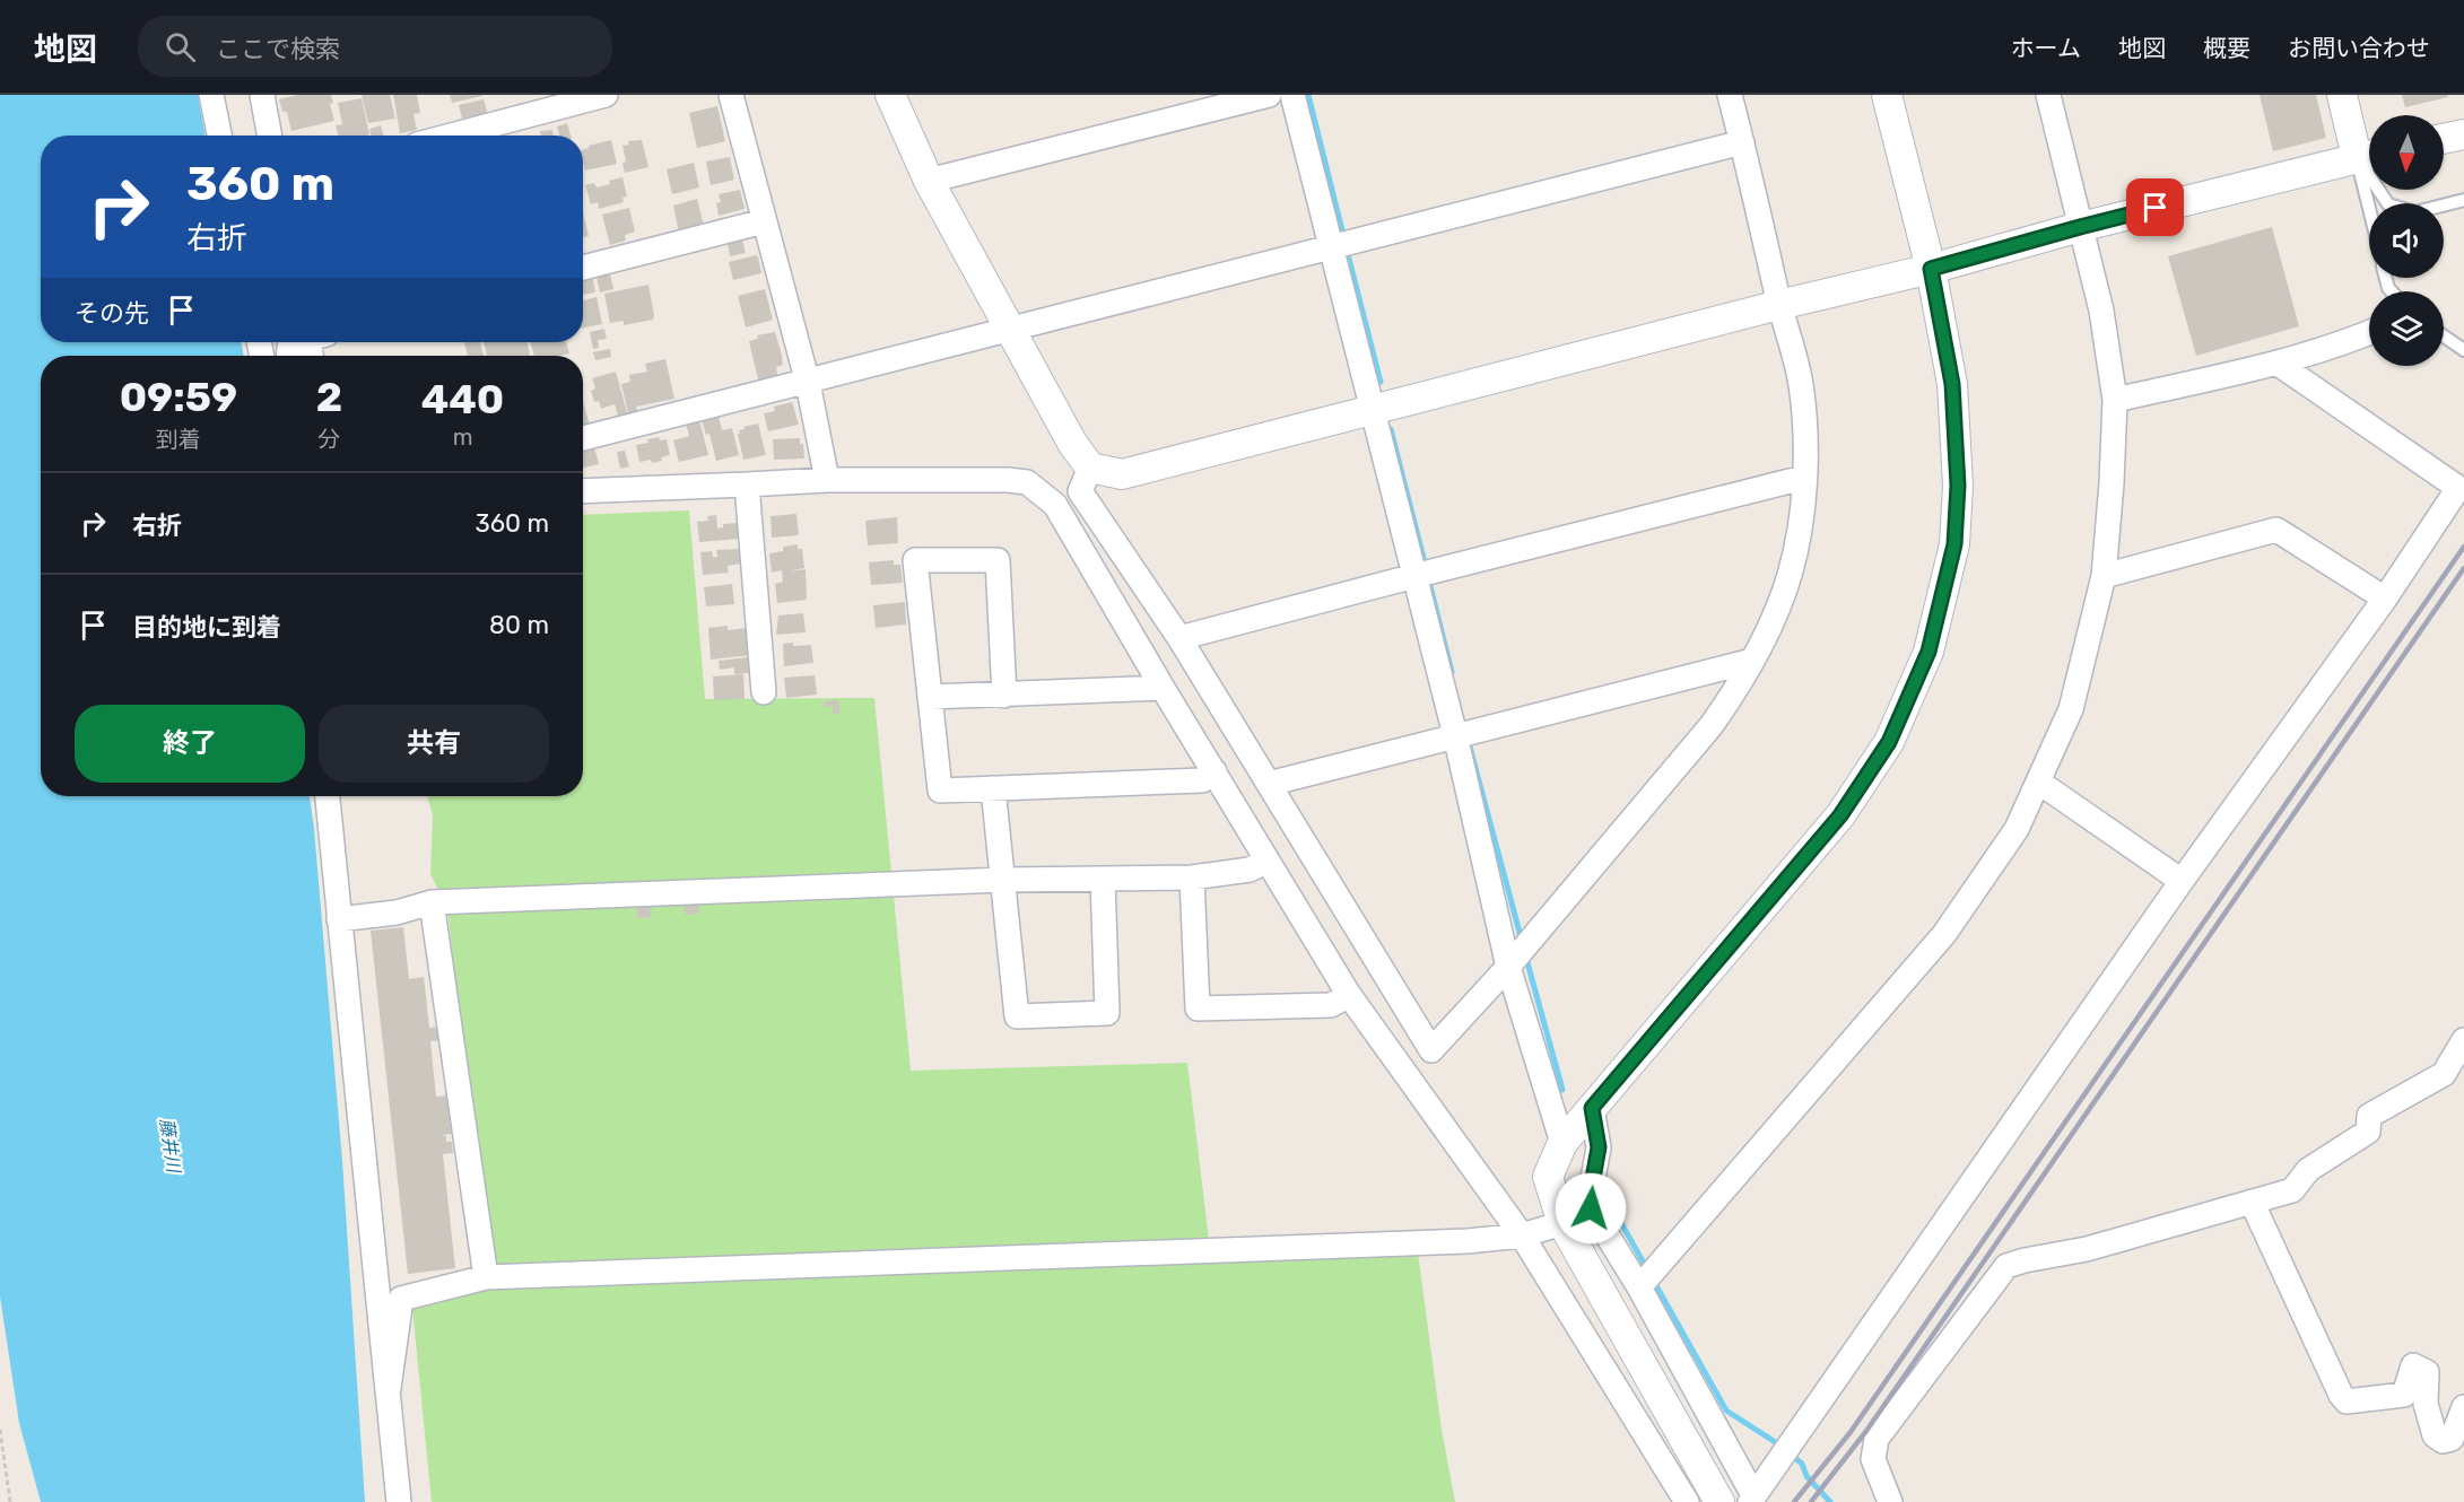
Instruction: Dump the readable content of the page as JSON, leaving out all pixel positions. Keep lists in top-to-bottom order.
{
  "water": ["藤井川"],
  "north": "bottom",
  "page": {
    "header": "地図",
    "search": "ここで検索",
    "nav": [
      "ホーム",
      "地図",
      "概要",
      "お問い合わせ"
    ],
    "turn": ["360 m", "右折"],
    "then": "その先",
    "eta": [
      "09:59",
      "到着",
      "2",
      "分",
      "440",
      "m"
    ],
    "list": [
      {
        "name": "右折",
        "value": "360 m"
      },
      {
        "name": "目的地に到着",
        "value": "80 m"
      }
    ],
    "buttons": ["終了", "共有"]
  }
}
